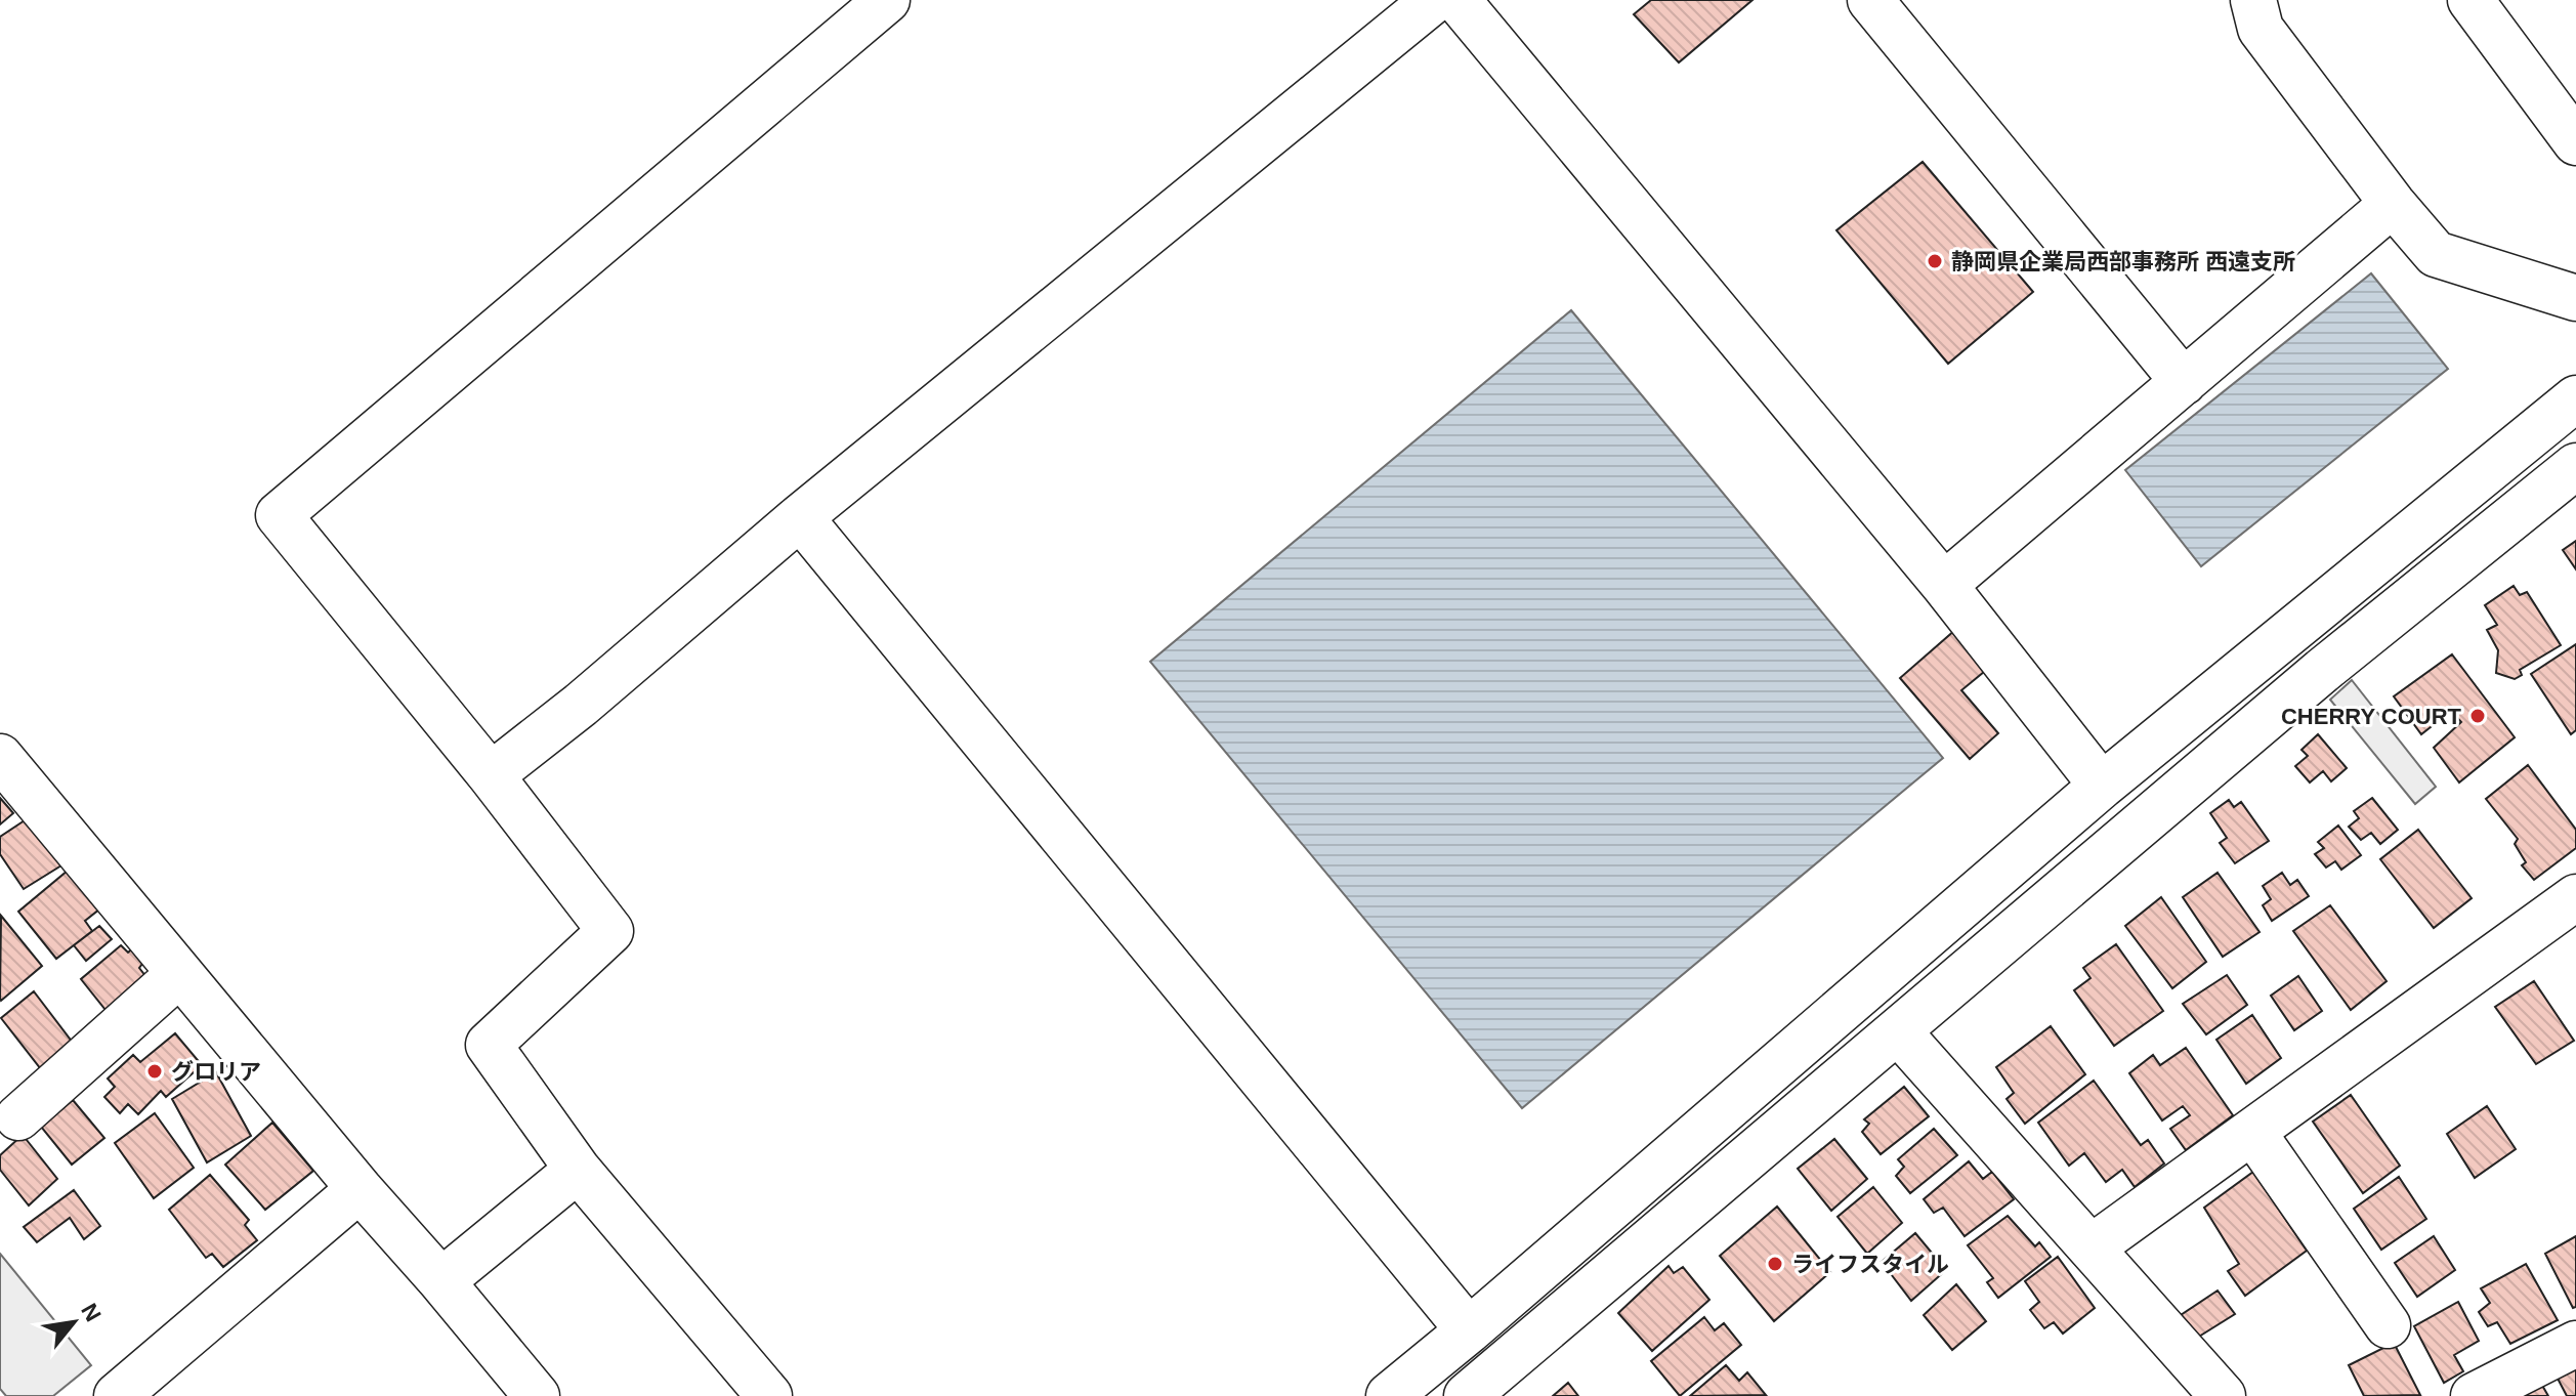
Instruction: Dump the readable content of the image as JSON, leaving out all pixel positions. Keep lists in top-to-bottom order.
{
  "places": [
    "静岡県企業局西部事務所 西遠支所",
    "CHERRY COURT",
    "グロリア",
    "ライフスタイル"
  ],
  "north": "top right"
}
